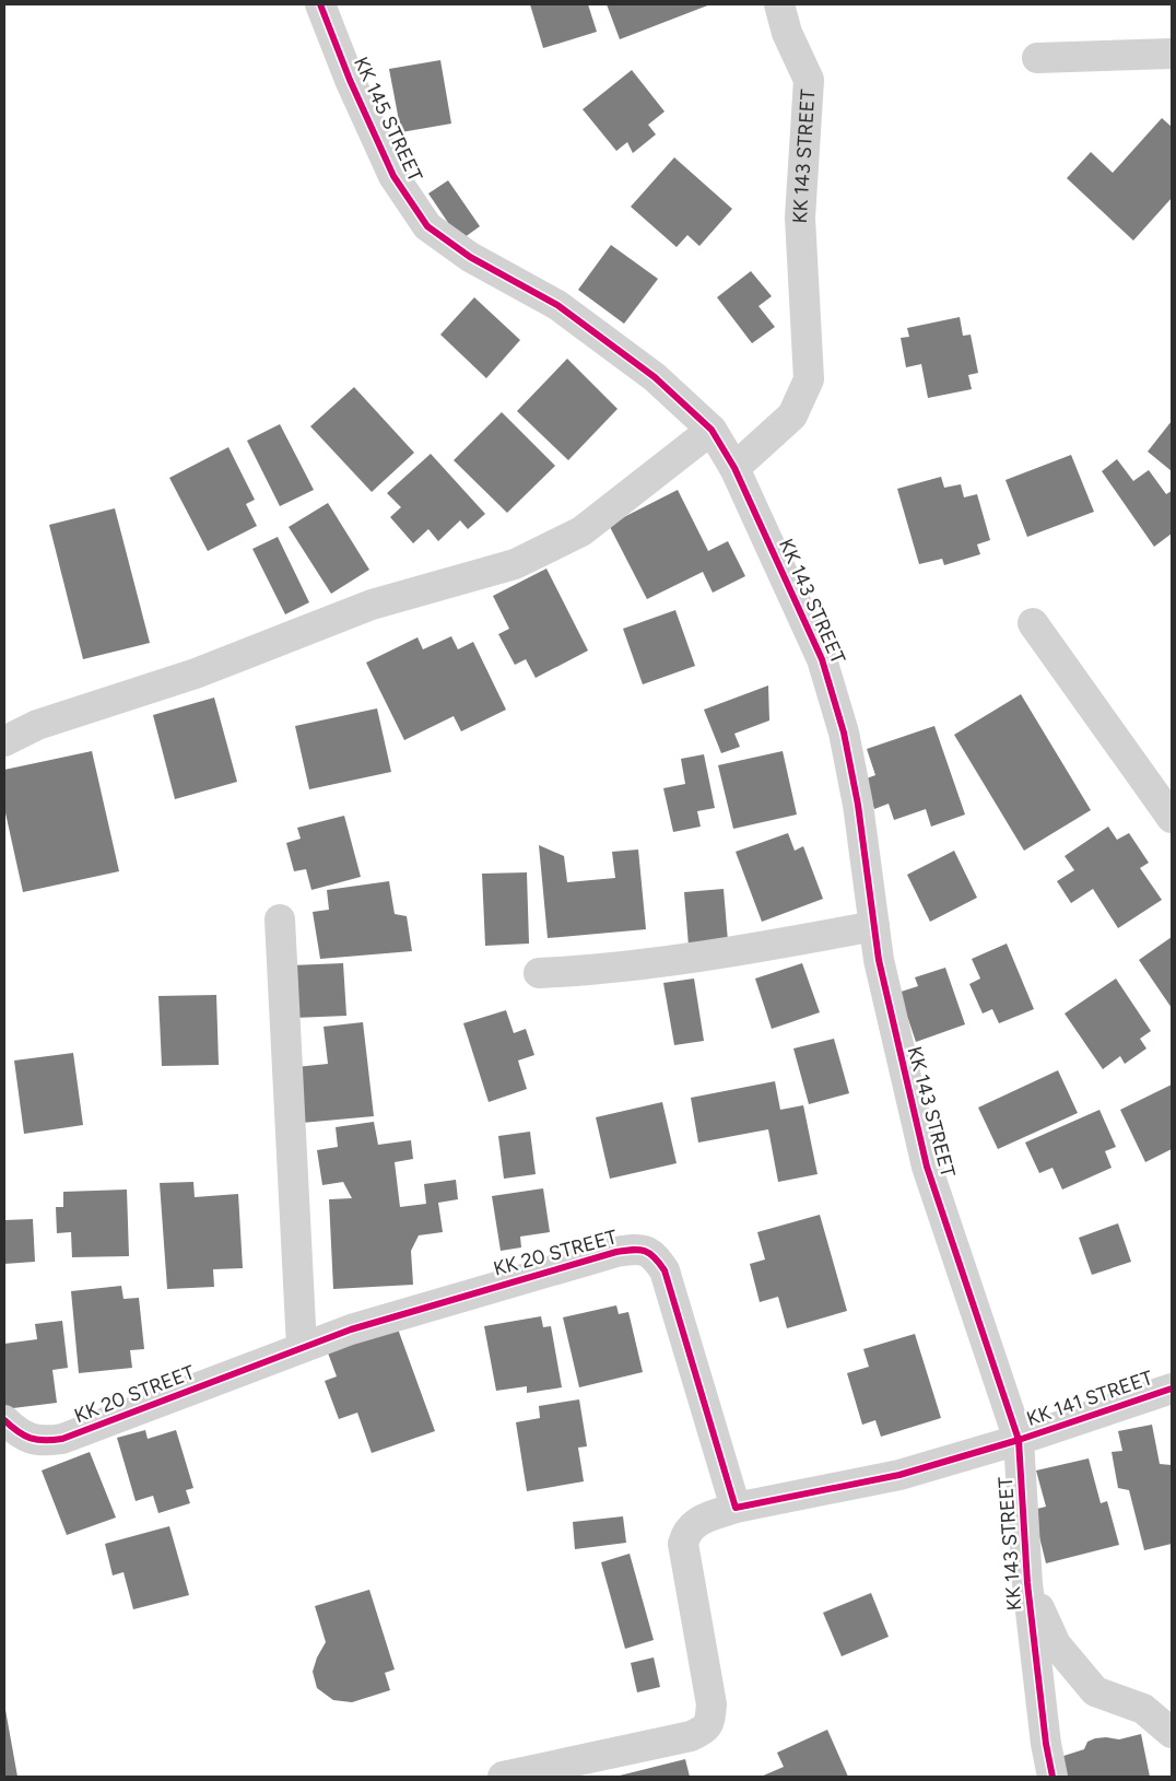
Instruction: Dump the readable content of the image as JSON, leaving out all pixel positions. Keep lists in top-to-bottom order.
{
  "streets": {
    "street": [
      "KK 145 STREET",
      "KK 143 STREET",
      "KK 20 STREET",
      "KK 141 STREET"
    ]
  },
  "crossings": [
    ["KK 145 STREET", "KK 143 STREET"],
    ["KK 143 STREET", "KK 141 STREET"]
  ]
}
